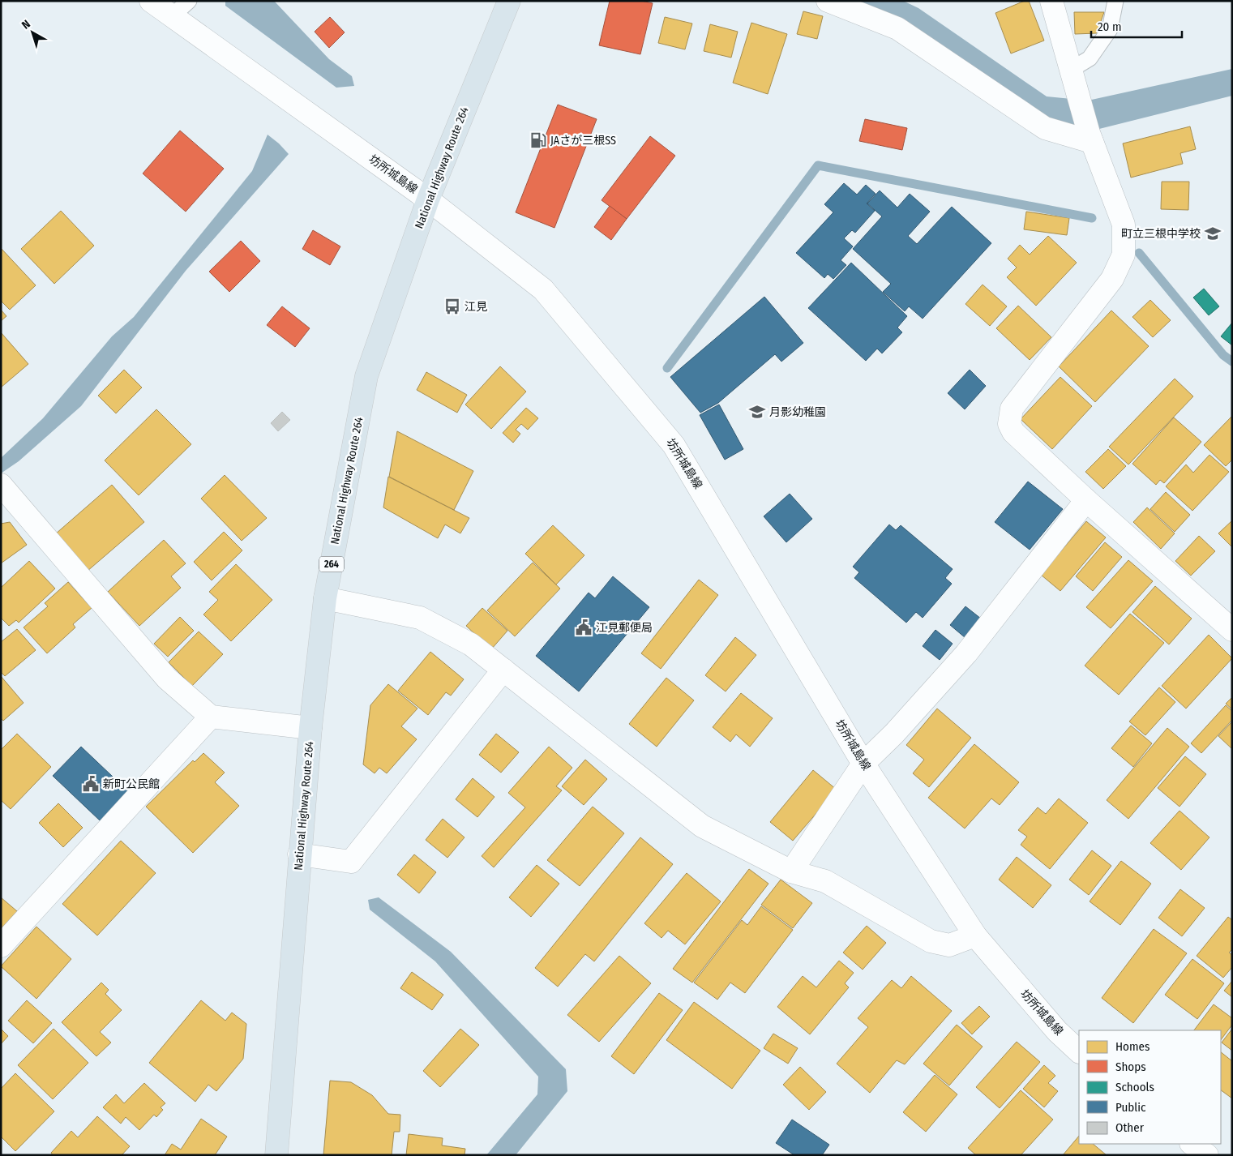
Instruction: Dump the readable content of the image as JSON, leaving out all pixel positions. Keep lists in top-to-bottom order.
{
  "streets": {
    "highway": ["National Highway Route 264", "264"],
    "street": ["坊所城島線"]
  },
  "crossings": [
    ["National Highway Route 264", "坊所城島線"]
  ],
  "places": {
    "fuel station": ["JAさが三根SS"],
    "school or university": ["町立三根中学校", "月影幼稚園"],
    "bus stop": ["江見"],
    "public building": ["江見郵便局", "新町公民館"]
  },
  "legend": [
    "Homes",
    "Shops",
    "Schools",
    "Public",
    "Other"
  ],
  "scale_bar": "20 m",
  "north": "top left"
}
